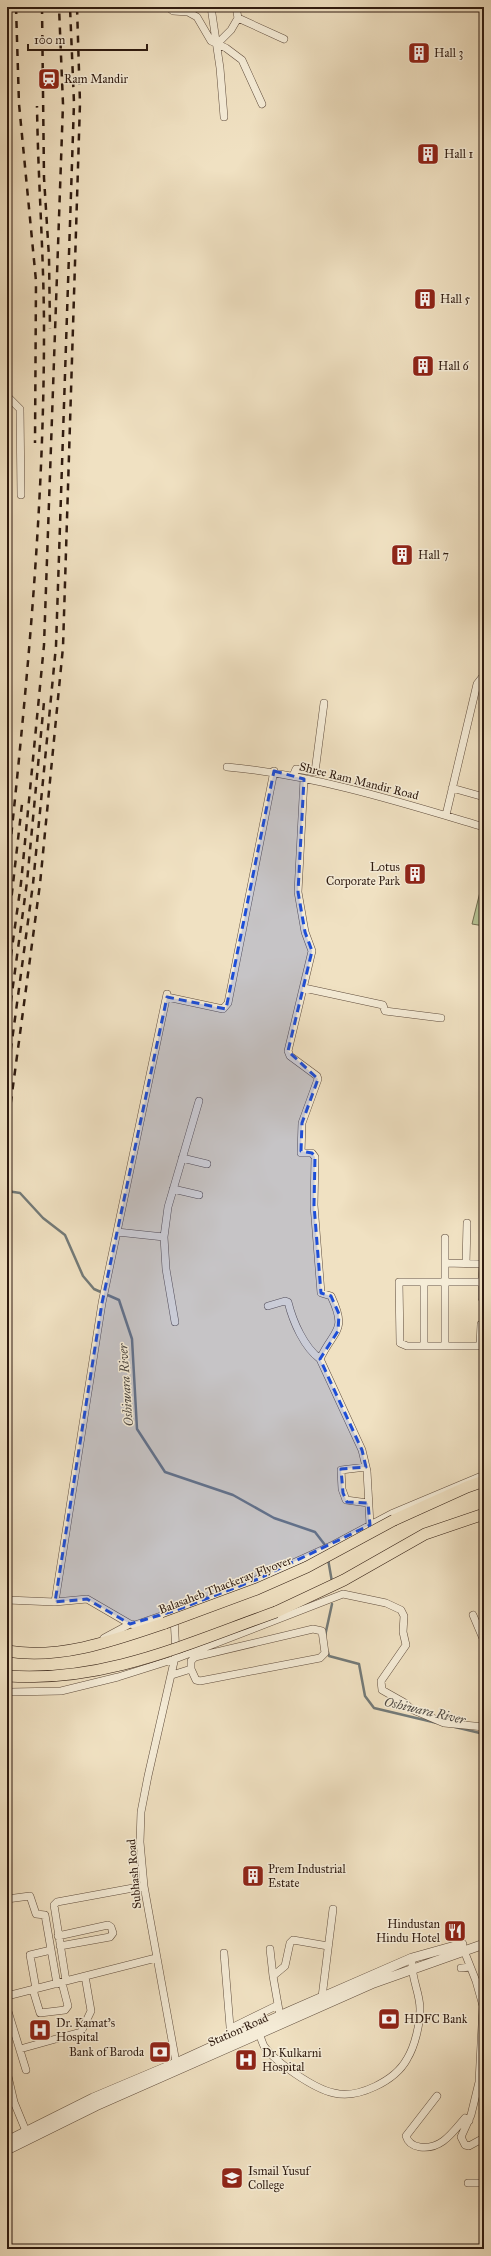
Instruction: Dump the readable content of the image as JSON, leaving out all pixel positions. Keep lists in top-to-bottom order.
{
  "streets": {
    "main road": ["Balasaheb Thackeray Flyover"],
    "street": ["Shree Ram Mandir Road", "Subhash Road", "Station Road"]
  },
  "crossings": [
    ["Subhash Road", "Station Road"]
  ],
  "water": ["Oshiwara River"],
  "places": {
    "building": [
      "Hall 3",
      "Hall 1",
      "Hall 5",
      "Hall 6",
      "Hall 7",
      "Lotus Corporate Park",
      "Prem Industrial Estate"
    ],
    "station": ["Ram Mandir"],
    "restaurant": ["Hindustan Hindu Hotel"],
    "bank": ["HDFC Bank", "Bank of Baroda"],
    "hospital": ["Dr. Kamat's Hospital", "Dr Kulkarni Hospital"],
    "school or university": ["Ismail Yusuf College"]
  },
  "scale_bar": "100 m"
}
